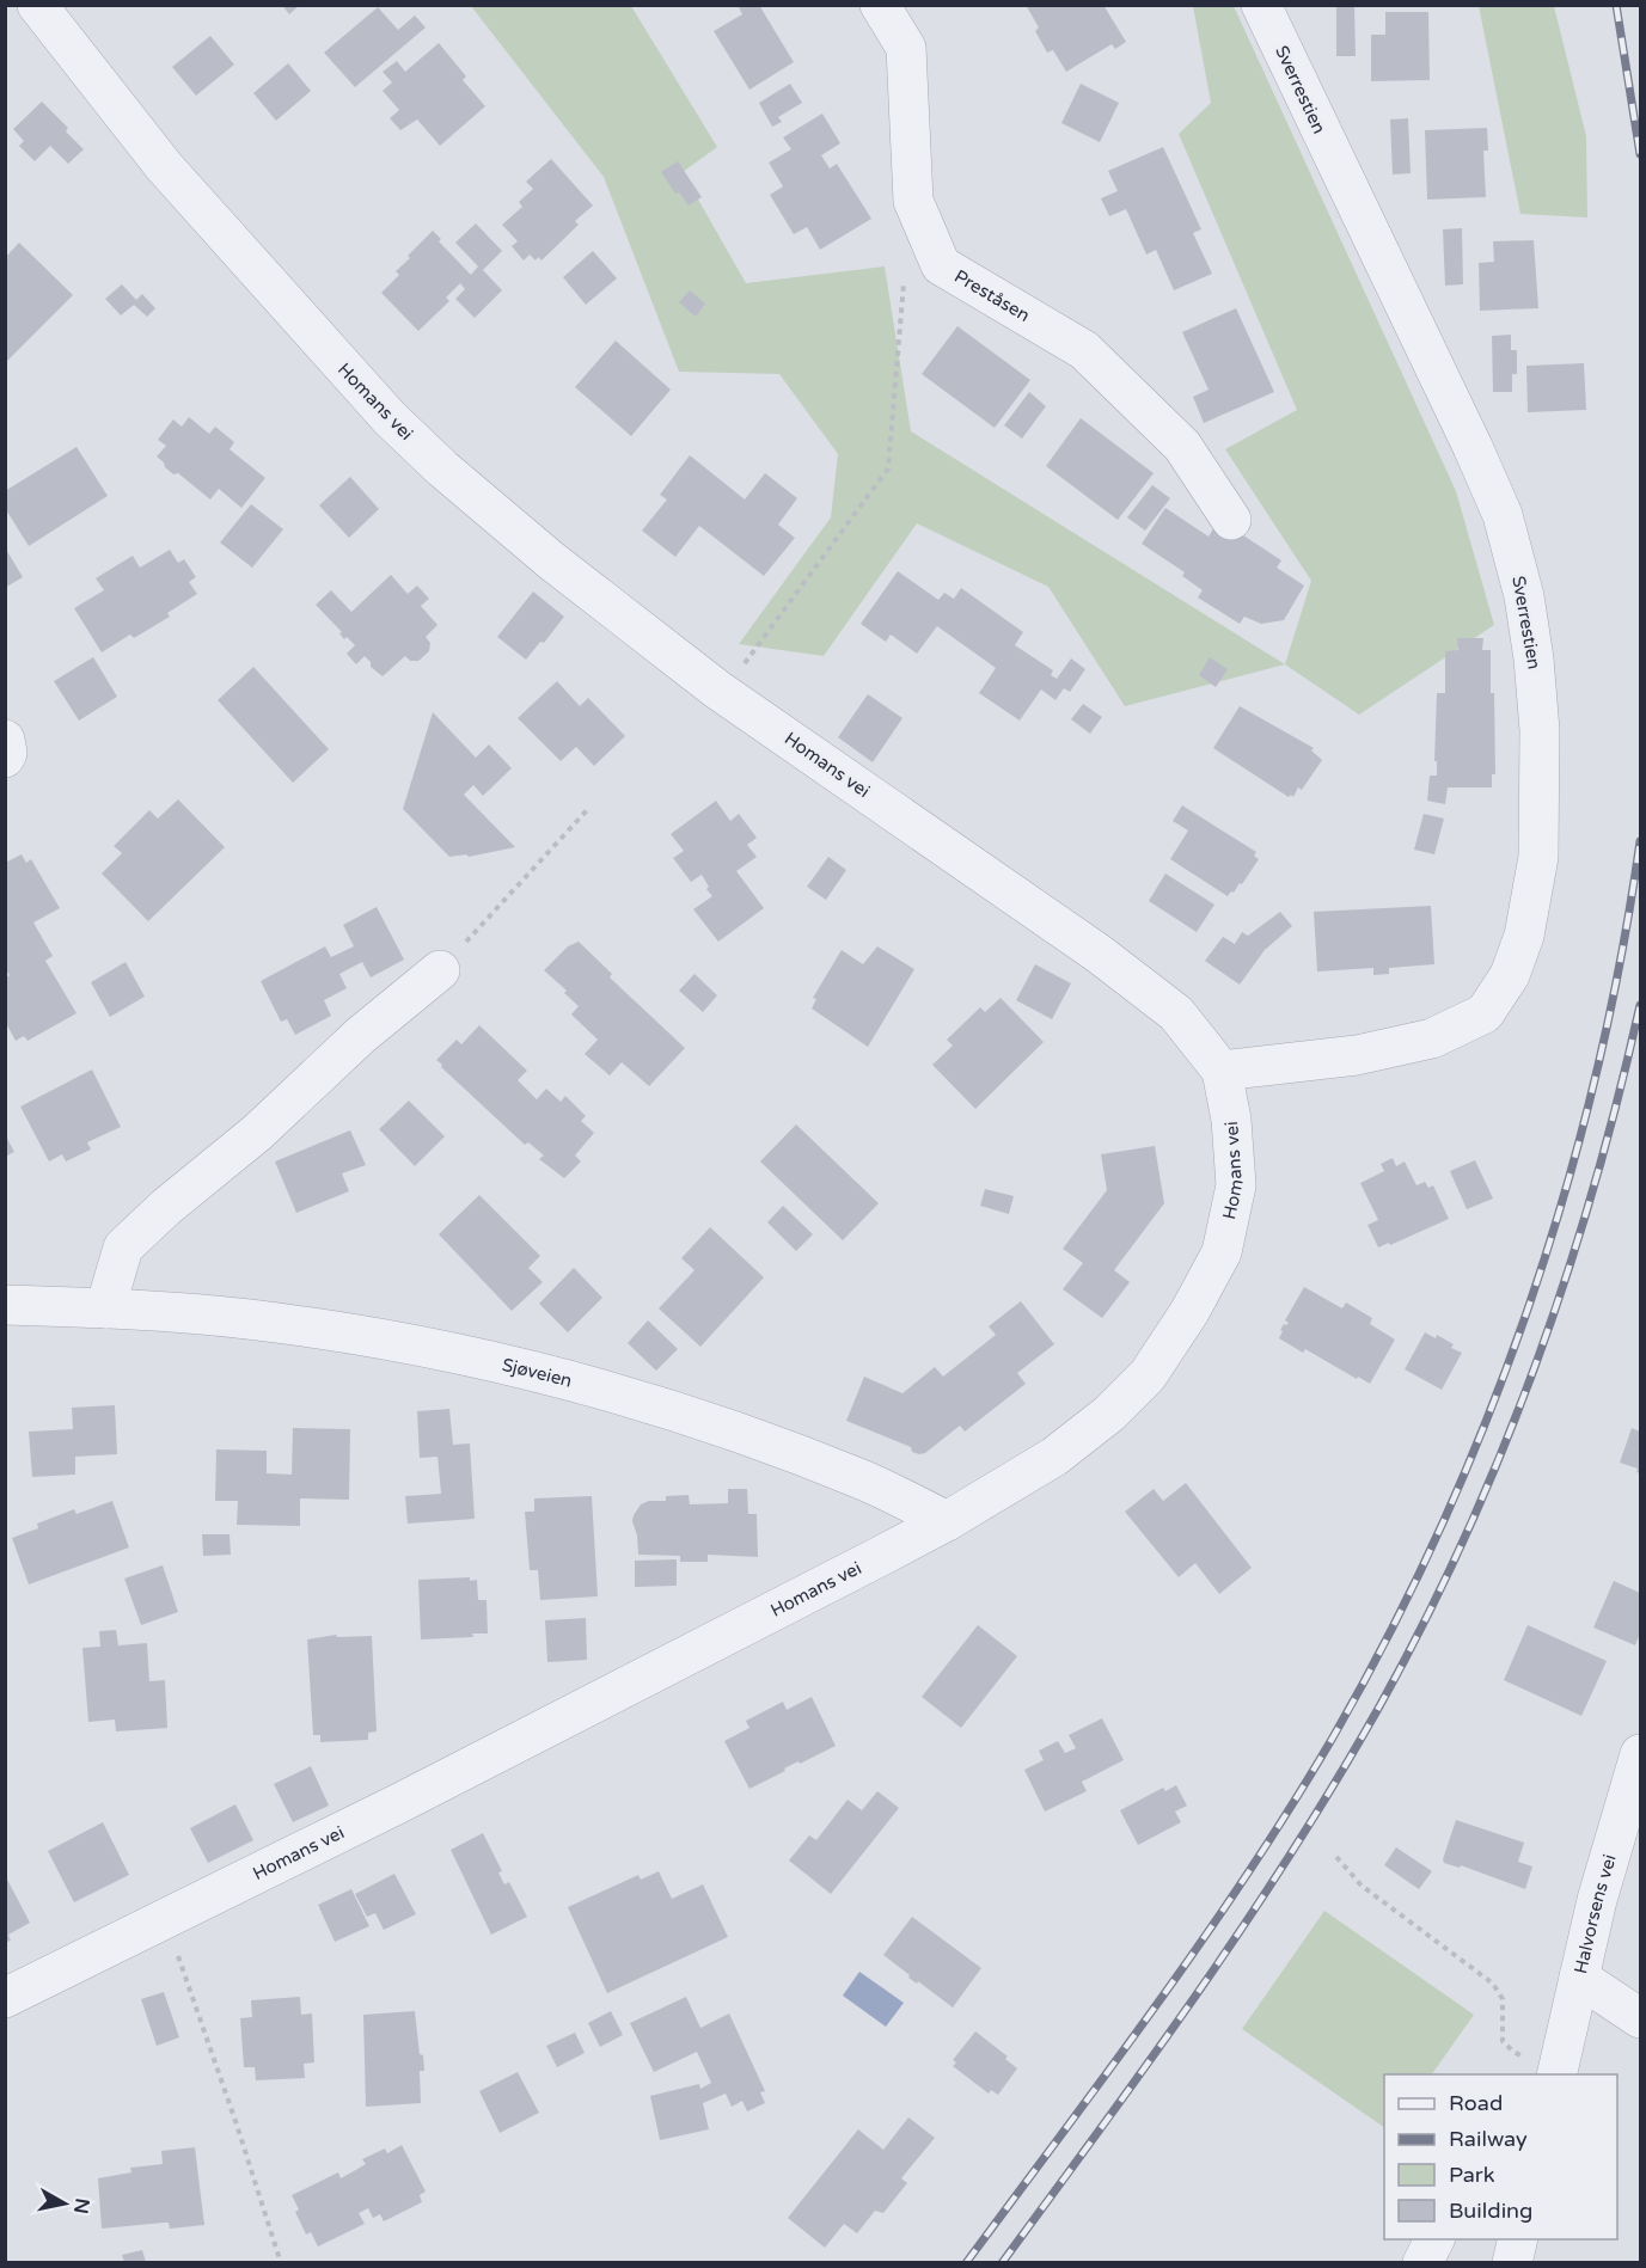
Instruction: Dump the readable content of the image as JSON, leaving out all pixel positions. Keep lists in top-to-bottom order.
{
  "streets": {
    "street": [
      "Sverrestien",
      "Preståsen",
      "Homans vei",
      "Sjøveien",
      "Halvorsens vei"
    ]
  },
  "crossings": [
    ["Sverrestien", "Homans vei"],
    ["Homans vei", "Sjøveien"]
  ],
  "legend": [
    "Road",
    "Railway",
    "Park",
    "Building"
  ],
  "north": "right"
}
